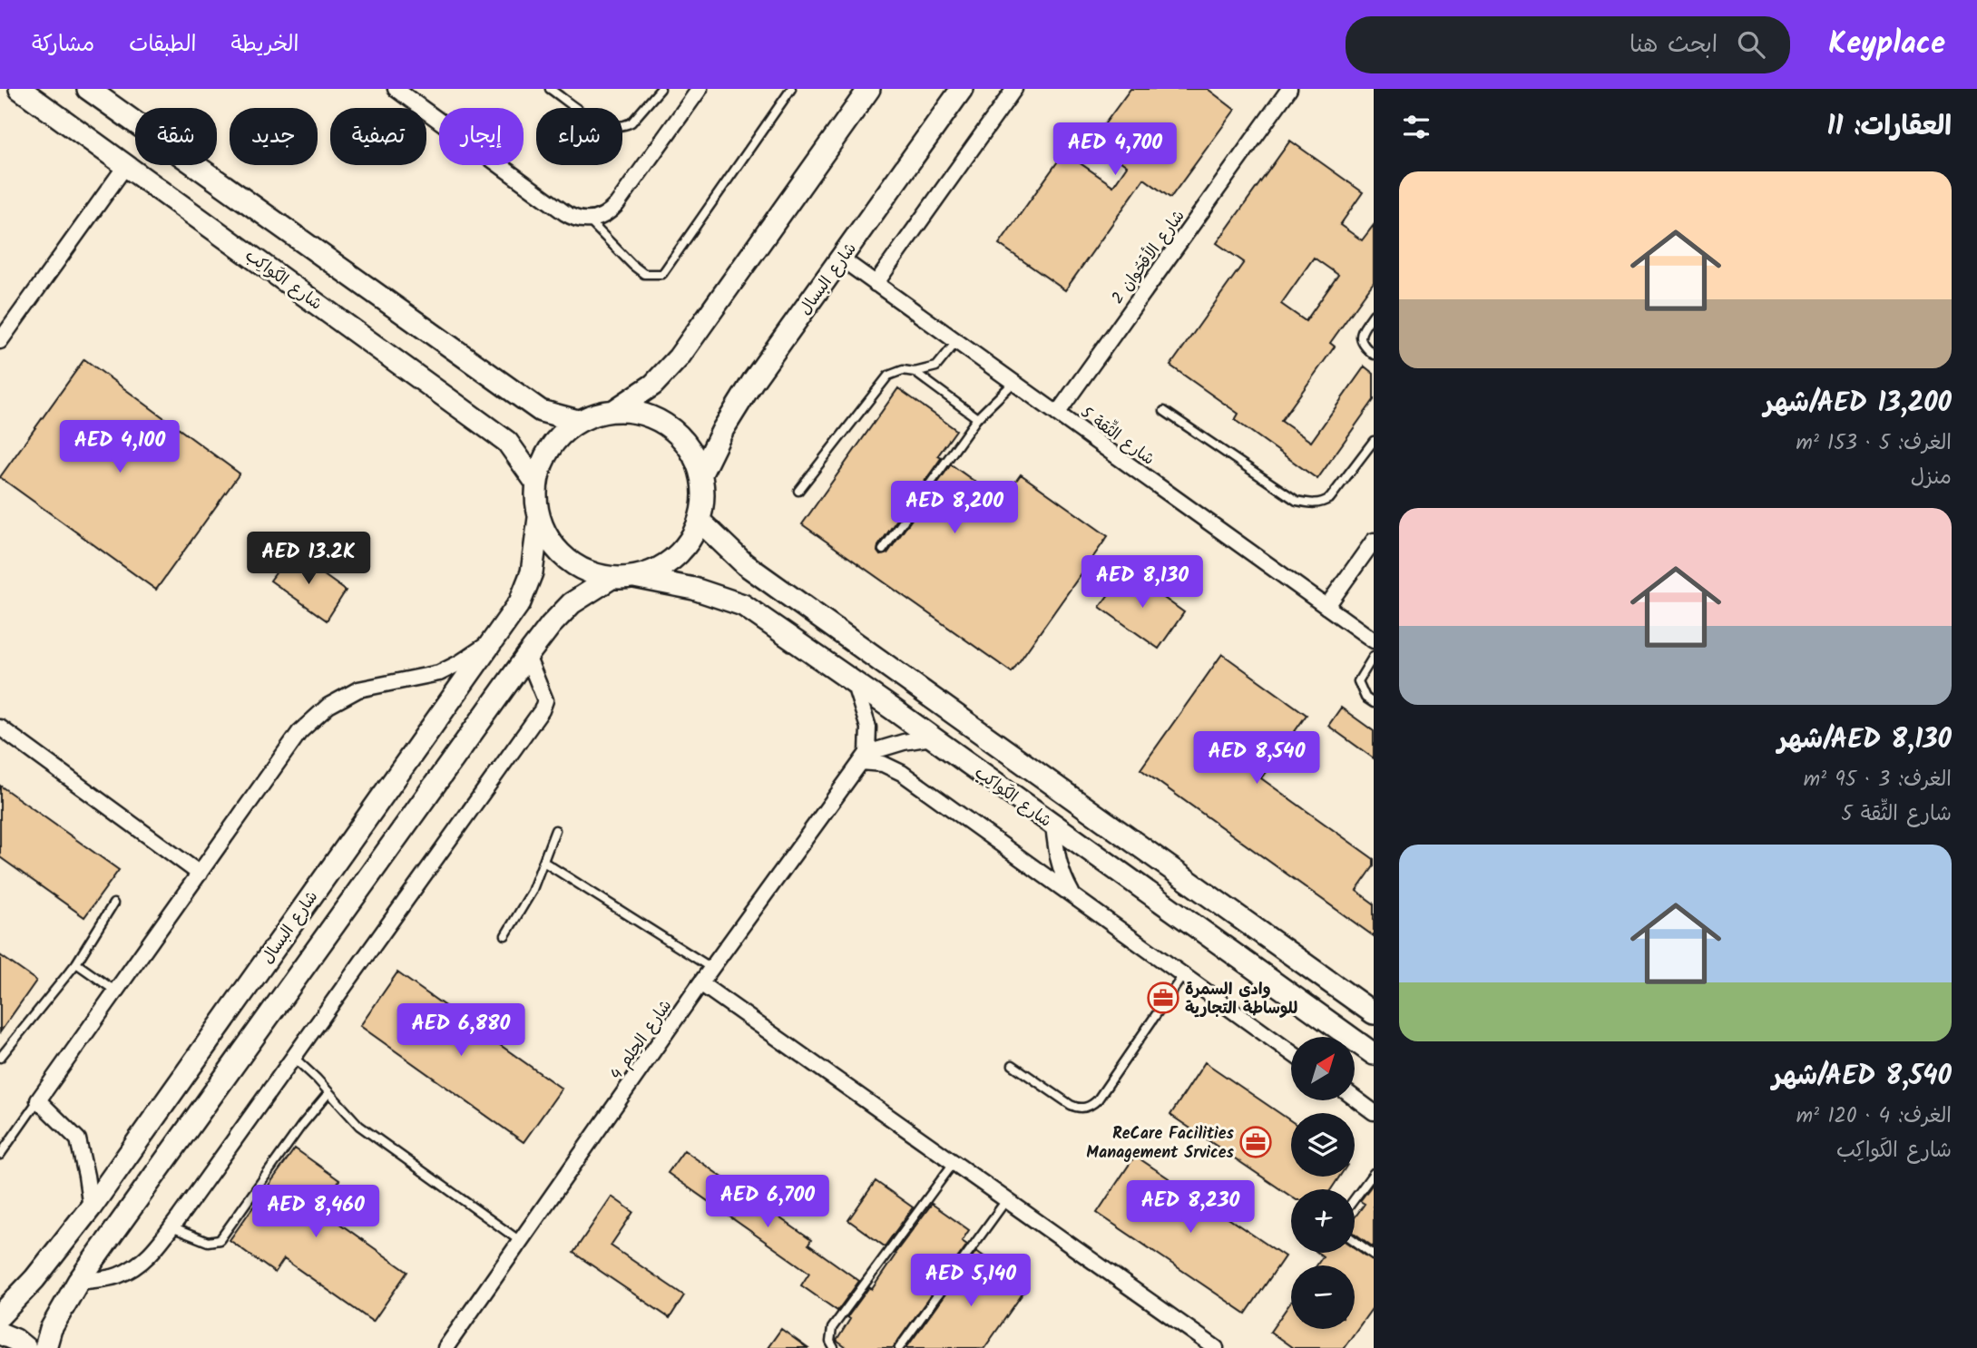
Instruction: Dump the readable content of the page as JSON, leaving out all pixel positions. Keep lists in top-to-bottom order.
{
  "streets": {
    "street": [
      "شارع الأقحُوان 2",
      "شارع البسال",
      "شارع الكَواكِب",
      "شارع الثِّقة 5",
      "شارع الحِلم 4"
    ]
  },
  "crossings": [
    ["شارع الأقحُوان 2", "شارع الثِّقة 5"],
    ["شارع البسال", "شارع الكَواكِب"],
    ["شارع البسال", "شارع الثِّقة 5"]
  ],
  "places": {
    "office": ["وادي السمرة للوساطة التجارية", "ReCare Facilities Management Srvices"]
  },
  "north": "top right",
  "page": {
    "header": "Keyplace",
    "search": "ابحث هنا",
    "nav": ["الخريطة", "الطبقات", "مشاركة"],
    "heading": "العقارات: 11",
    "chip": [
      "شراء",
      "إيجار",
      "تصفية",
      "جديد",
      "شقة"
    ],
    "price": [
      "AED 4,700",
      "AED 4,100",
      "AED 8,200",
      "AED 13.2K",
      "AED 8,130",
      "AED 8,540",
      "AED 6,880",
      "AED 6,700",
      "AED 8,230",
      "AED 8,460",
      "AED 5,140"
    ],
    "list": [
      {
        "name": "AED 13,200/شهر",
        "note": "الغرف: 5 · 153 m² · منزل"
      },
      {
        "name": "AED 8,130/شهر",
        "note": "الغرف: 3 · 95 m² · شارع الثِّقة 5"
      },
      {
        "name": "AED 8,540/شهر",
        "note": "الغرف: 4 · 120 m² · شارع الكَواكِب"
      }
    ],
    "map_buttons": ["+", "−"]
  }
}
